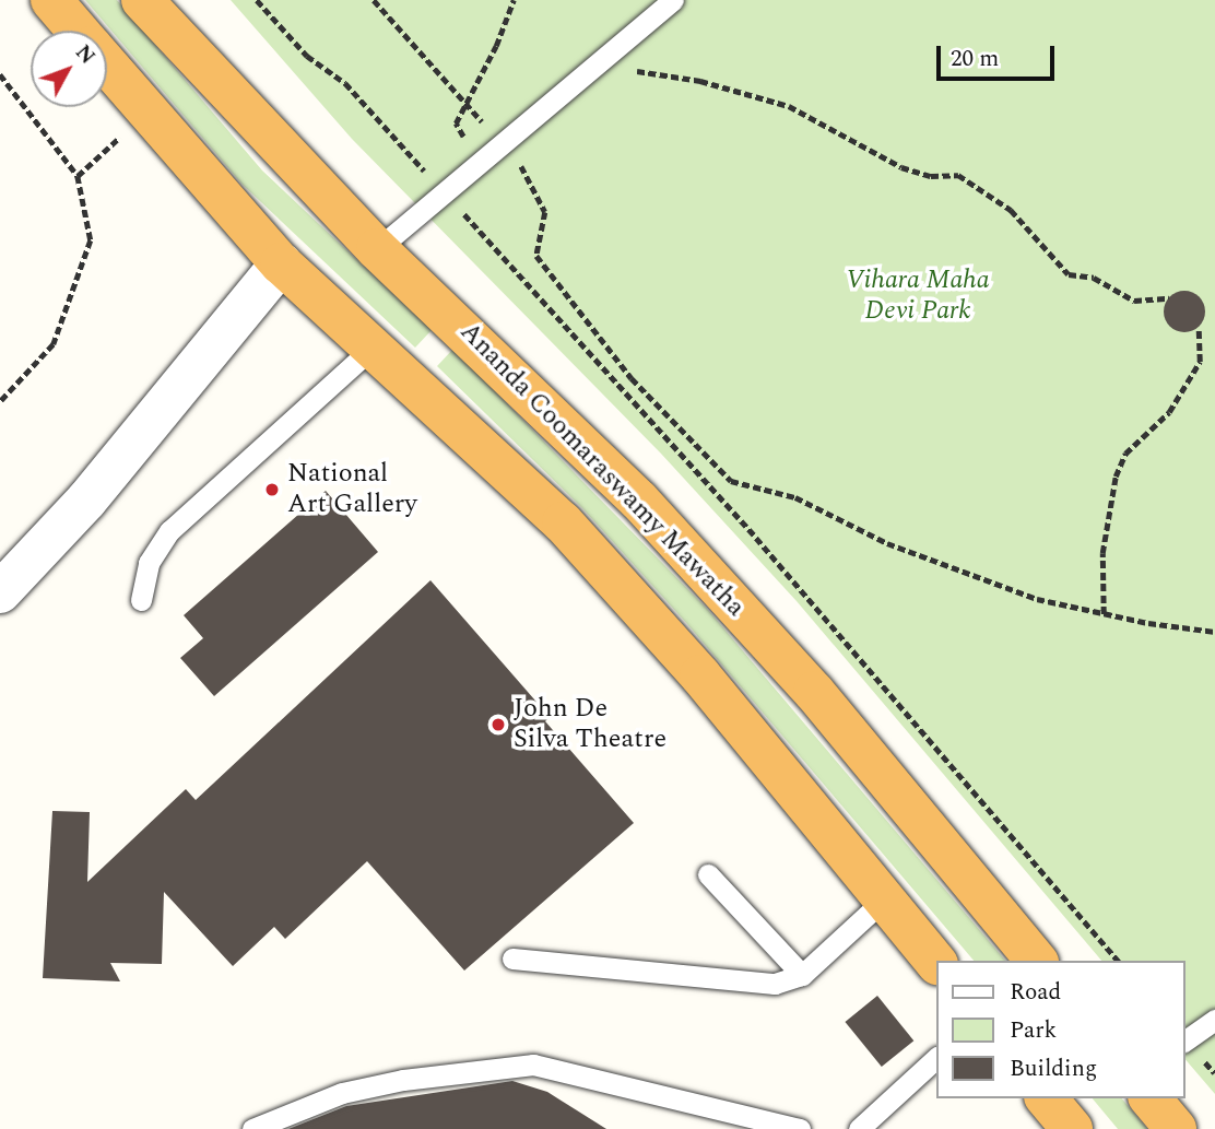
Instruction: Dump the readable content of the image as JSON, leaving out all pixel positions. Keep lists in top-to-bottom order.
{
  "streets": {
    "highway": ["Ananda Coomaraswamy Mawatha"]
  },
  "parks": ["Vihara Maha Devi Park"],
  "places": ["National Art Gallery", "John De Silva Theatre"],
  "legend": ["Road", "Park", "Building"],
  "scale_bar": "20 m",
  "north": "top right"
}
